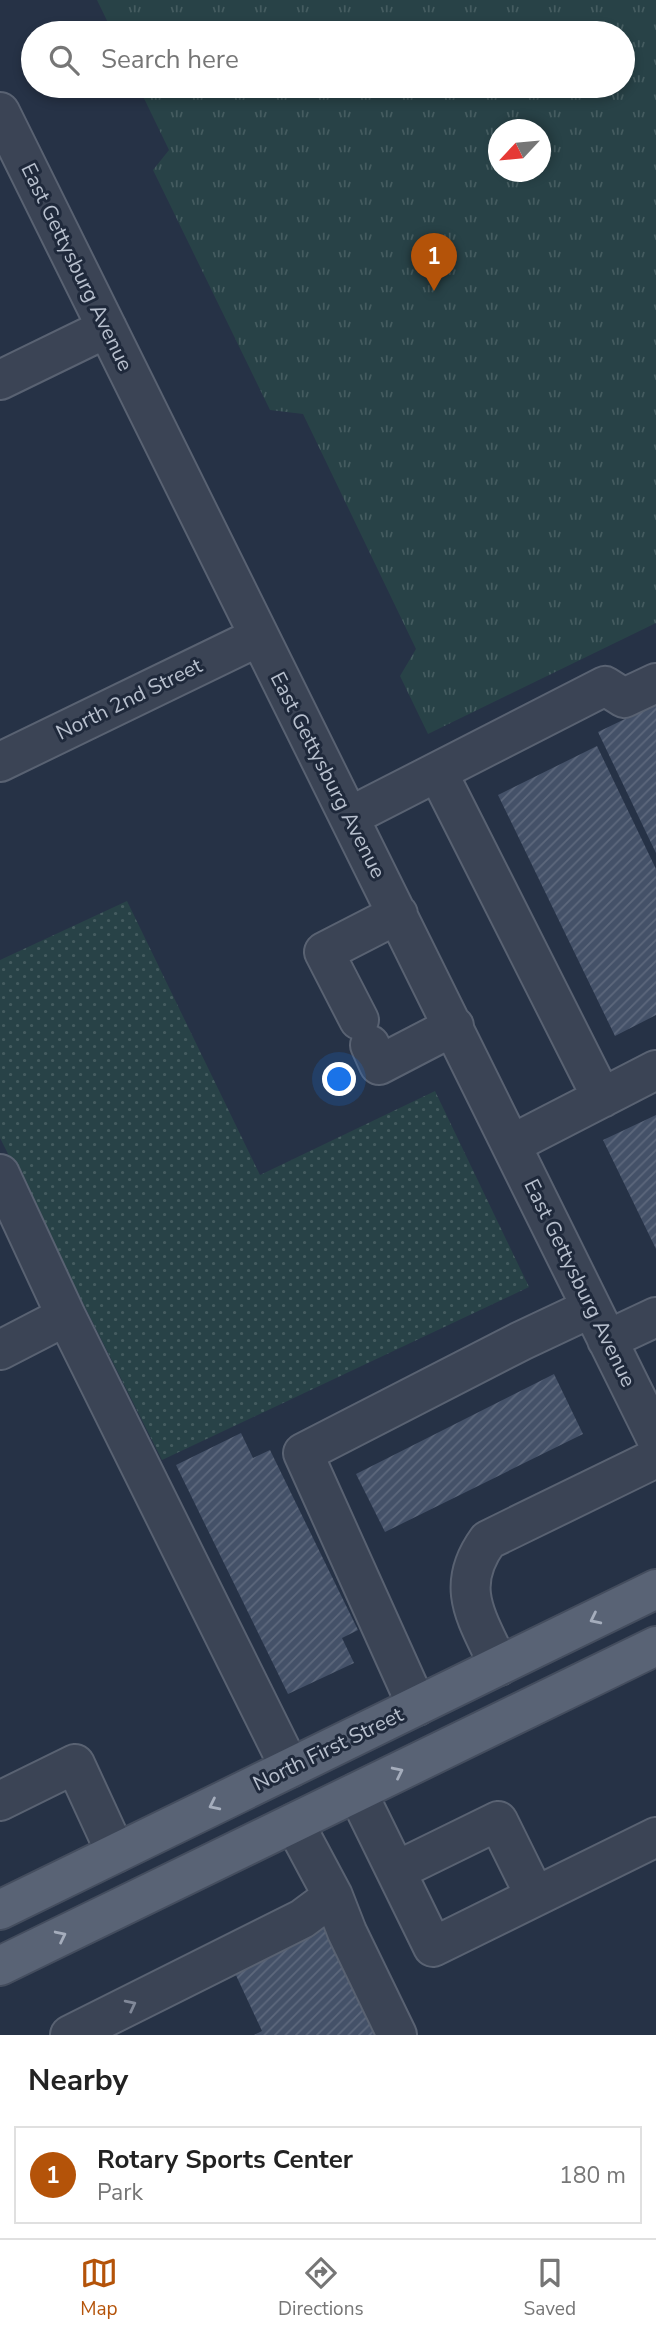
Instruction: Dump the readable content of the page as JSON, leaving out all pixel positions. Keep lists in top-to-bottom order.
{
  "streets": {
    "main road": ["North First Street"],
    "street": ["East Gettysburg Avenue", "North 2nd Street"]
  },
  "crossings": [
    ["East Gettysburg Avenue", "North 2nd Street"]
  ],
  "north": "bottom left",
  "page": {
    "search": "Search here",
    "pins": "1",
    "heading": "Nearby",
    "list": [
      {
        "mark": "1",
        "name": "Rotary Sports Center",
        "note": "Park",
        "value": "180 m"
      }
    ],
    "nav": ["Map", "Directions", "Saved"]
  }
}
